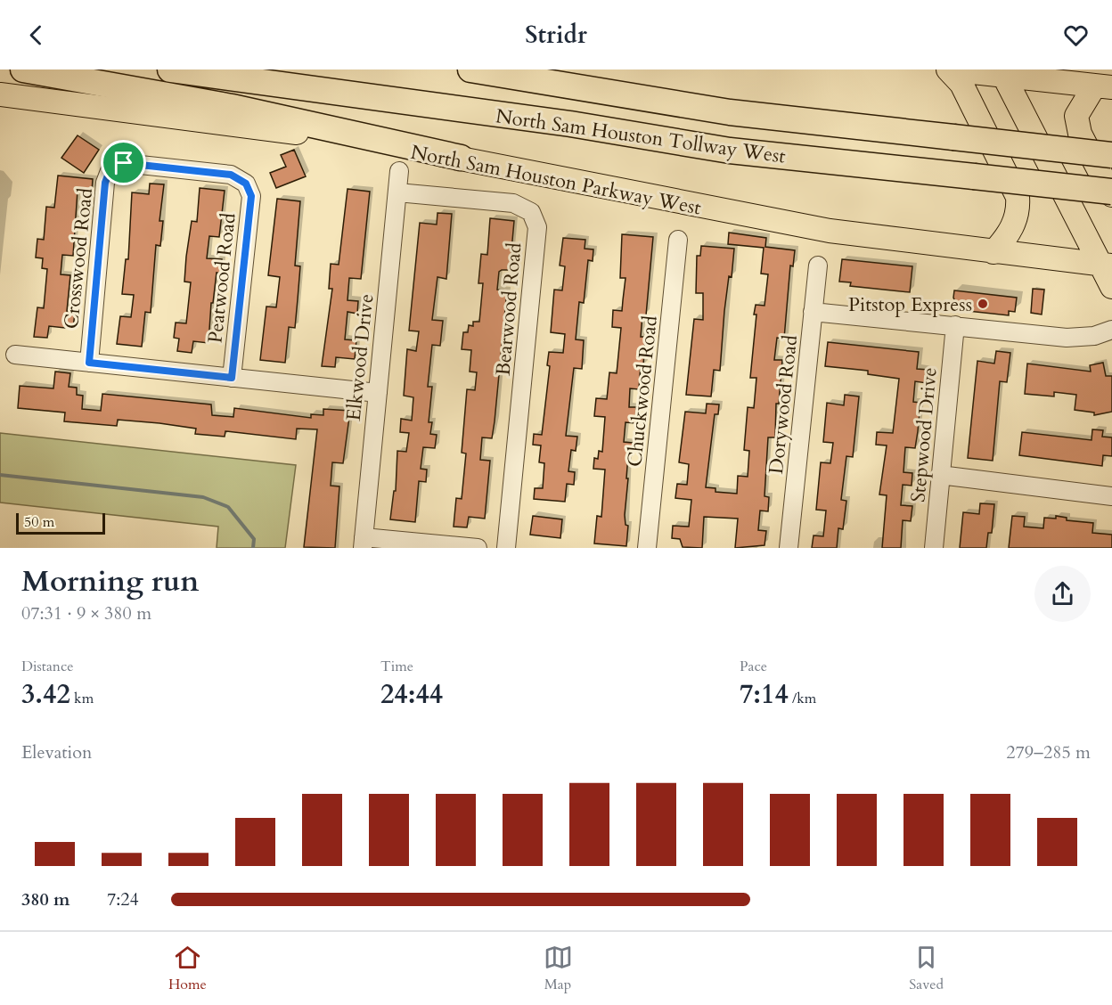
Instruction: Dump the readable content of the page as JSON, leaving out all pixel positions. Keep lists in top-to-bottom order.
{
  "streets": {
    "highway": ["North Sam Houston Tollway West"],
    "main road": ["North Sam Houston Parkway West"],
    "street": [
      "Crosswood Road",
      "Peatwood Road",
      "Bearwood Road",
      "Elkwood Drive",
      "Chuckwood Road",
      "Dorywood Road",
      "Stepwood Drive"
    ]
  },
  "crossings": [
    ["Crosswood Road", "Peatwood Road"],
    ["Bearwood Road", "Elkwood Drive"]
  ],
  "places": ["Pitstop Express"],
  "scale_bar": "50 m",
  "page": {
    "header": "Stridr",
    "scale": "50 m",
    "heading": ["Morning run", "07:31 · 9 × 380 m"],
    "stats": [
      ["Distance", "3.42 km"],
      ["Time", "24:44"],
      ["Pace", "7:14 /km"]
    ],
    "chart": ["Elevation", "279–285 m"],
    "list": [
      {
        "name": "380 m",
        "note": "7:24"
      }
    ],
    "tabs": ["Home", "Map", "Saved"]
  }
}
